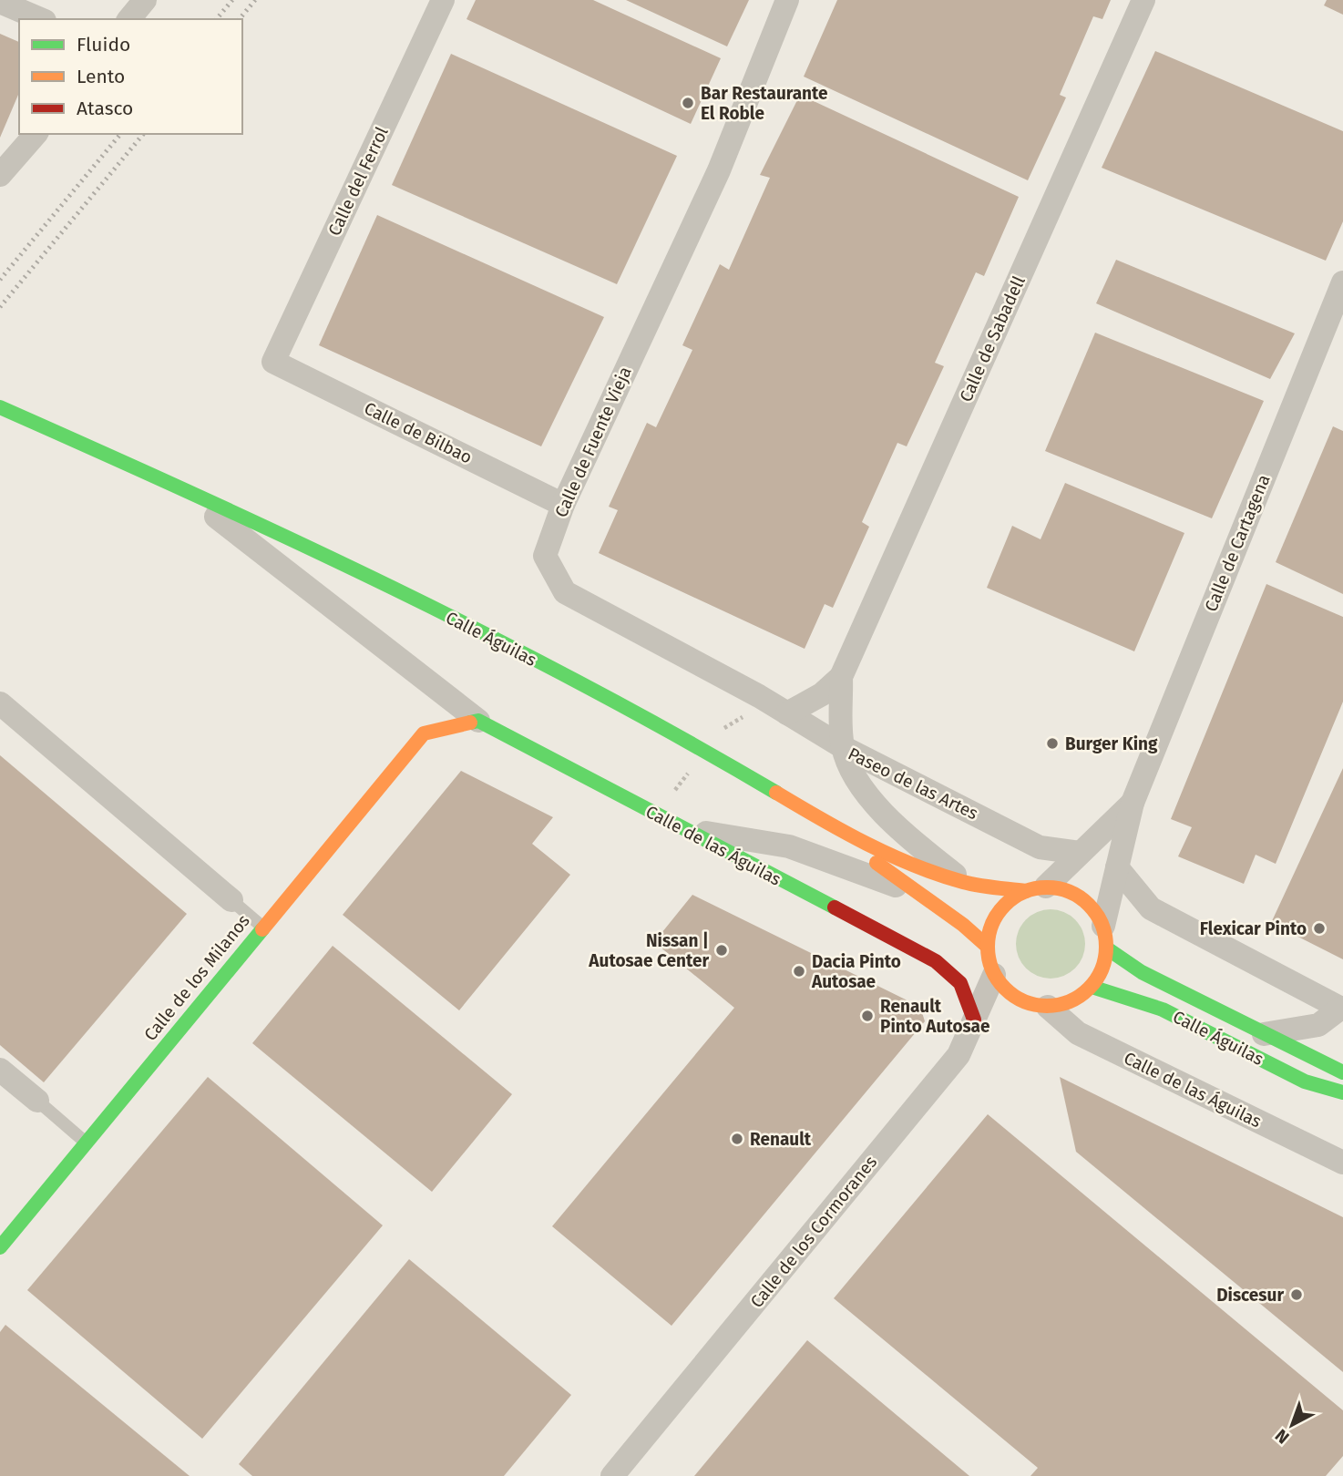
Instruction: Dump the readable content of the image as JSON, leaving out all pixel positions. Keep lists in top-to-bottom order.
{
  "streets": {
    "main road": ["Calle Águilas", "Calle de las Águilas", "Calle de los Milanos"],
    "street": [
      "Calle del Ferrol",
      "Calle de Sabadell",
      "Calle de Bilbao",
      "Calle de Fuente Vieja",
      "Calle de Cartagena",
      "Paseo de las Artes",
      "Calle de los Cormoranes"
    ]
  },
  "crossings": [
    ["Calle del Ferrol", "Calle de Bilbao"],
    ["Calle de Sabadell", "Calle de Fuente Vieja"],
    ["Calle de Sabadell", "Paseo de las Artes"],
    ["Calle de Bilbao", "Calle de Fuente Vieja"],
    ["Calle de Fuente Vieja", "Paseo de las Artes"],
    ["Calle de Cartagena", "Calle Águilas"],
    ["Calle de Cartagena", "Paseo de las Artes"],
    ["Calle de Cartagena", "Calle de las Águilas"],
    ["Calle de Cartagena", "Calle de los Cormoranes"],
    ["Calle Águilas", "Calle de las Águilas"],
    ["Calle Águilas", "Calle de los Cormoranes"],
    ["Calle de las Águilas", "Calle de los Milanos"],
    ["Calle de las Águilas", "Calle de los Cormoranes"]
  ],
  "places": [
    "Bar Restaurante El Roble",
    "Burger King",
    "Flexicar Pinto",
    "Nissan | Autosae Center",
    "Dacia Pinto Autosae",
    "Renault Pinto Autosae",
    "Renault",
    "Discesur"
  ],
  "legend": ["Fluido", "Lento", "Atasco"],
  "north": "bottom left"
}
